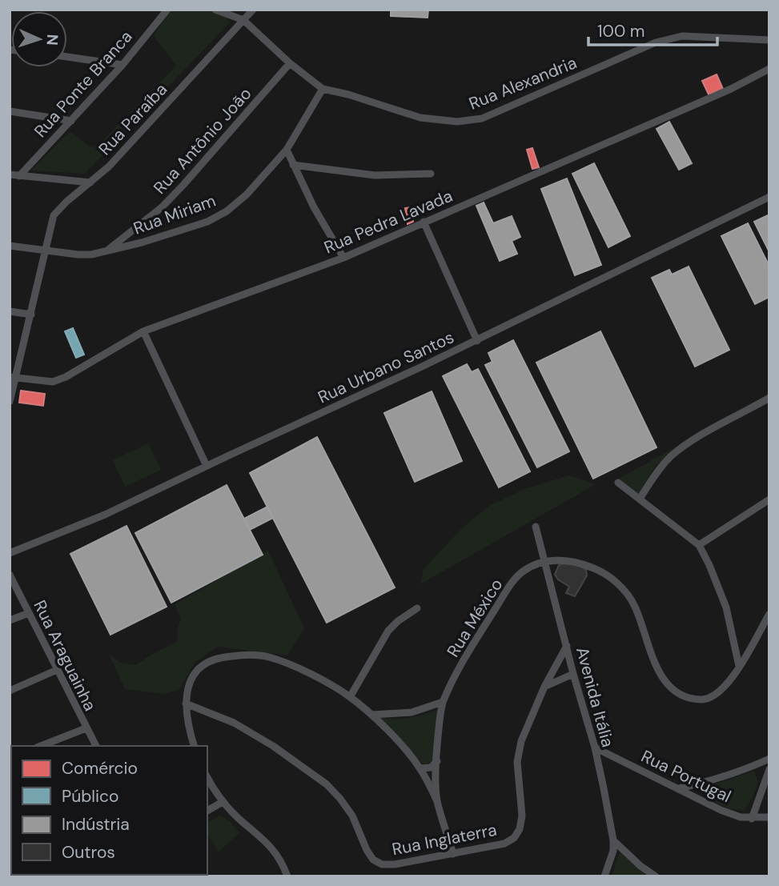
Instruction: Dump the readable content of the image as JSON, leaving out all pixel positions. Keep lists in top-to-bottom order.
{
  "streets": {
    "street": [
      "Rua Alexandria",
      "Rua Ponte Branca",
      "Rua Paraíba",
      "Rua Antônio João",
      "Rua Miriam",
      "Rua Pedra Lavada",
      "Rua Urbano Santos",
      "Rua México",
      "Rua Araguainha",
      "Avenida Itália",
      "Rua Portugal",
      "Rua Inglaterra"
    ]
  },
  "crossings": [
    ["Rua Alexandria", "Rua Paraíba"],
    ["Rua Alexandria", "Rua Antônio João"],
    ["Rua Alexandria", "Rua Miriam"],
    ["Rua Paraíba", "Rua Miriam"],
    ["Rua Paraíba", "Rua Pedra Lavada"],
    ["Rua Antônio João", "Rua Miriam"],
    ["Rua México", "Avenida Itália"],
    ["Rua México", "Rua Inglaterra"],
    ["Avenida Itália", "Rua Portugal"],
    ["Avenida Itália", "Rua Inglaterra"]
  ],
  "legend": [
    "Comércio",
    "Público",
    "Indústria",
    "Outros"
  ],
  "scale_bar": "100 m",
  "north": "right"
}
